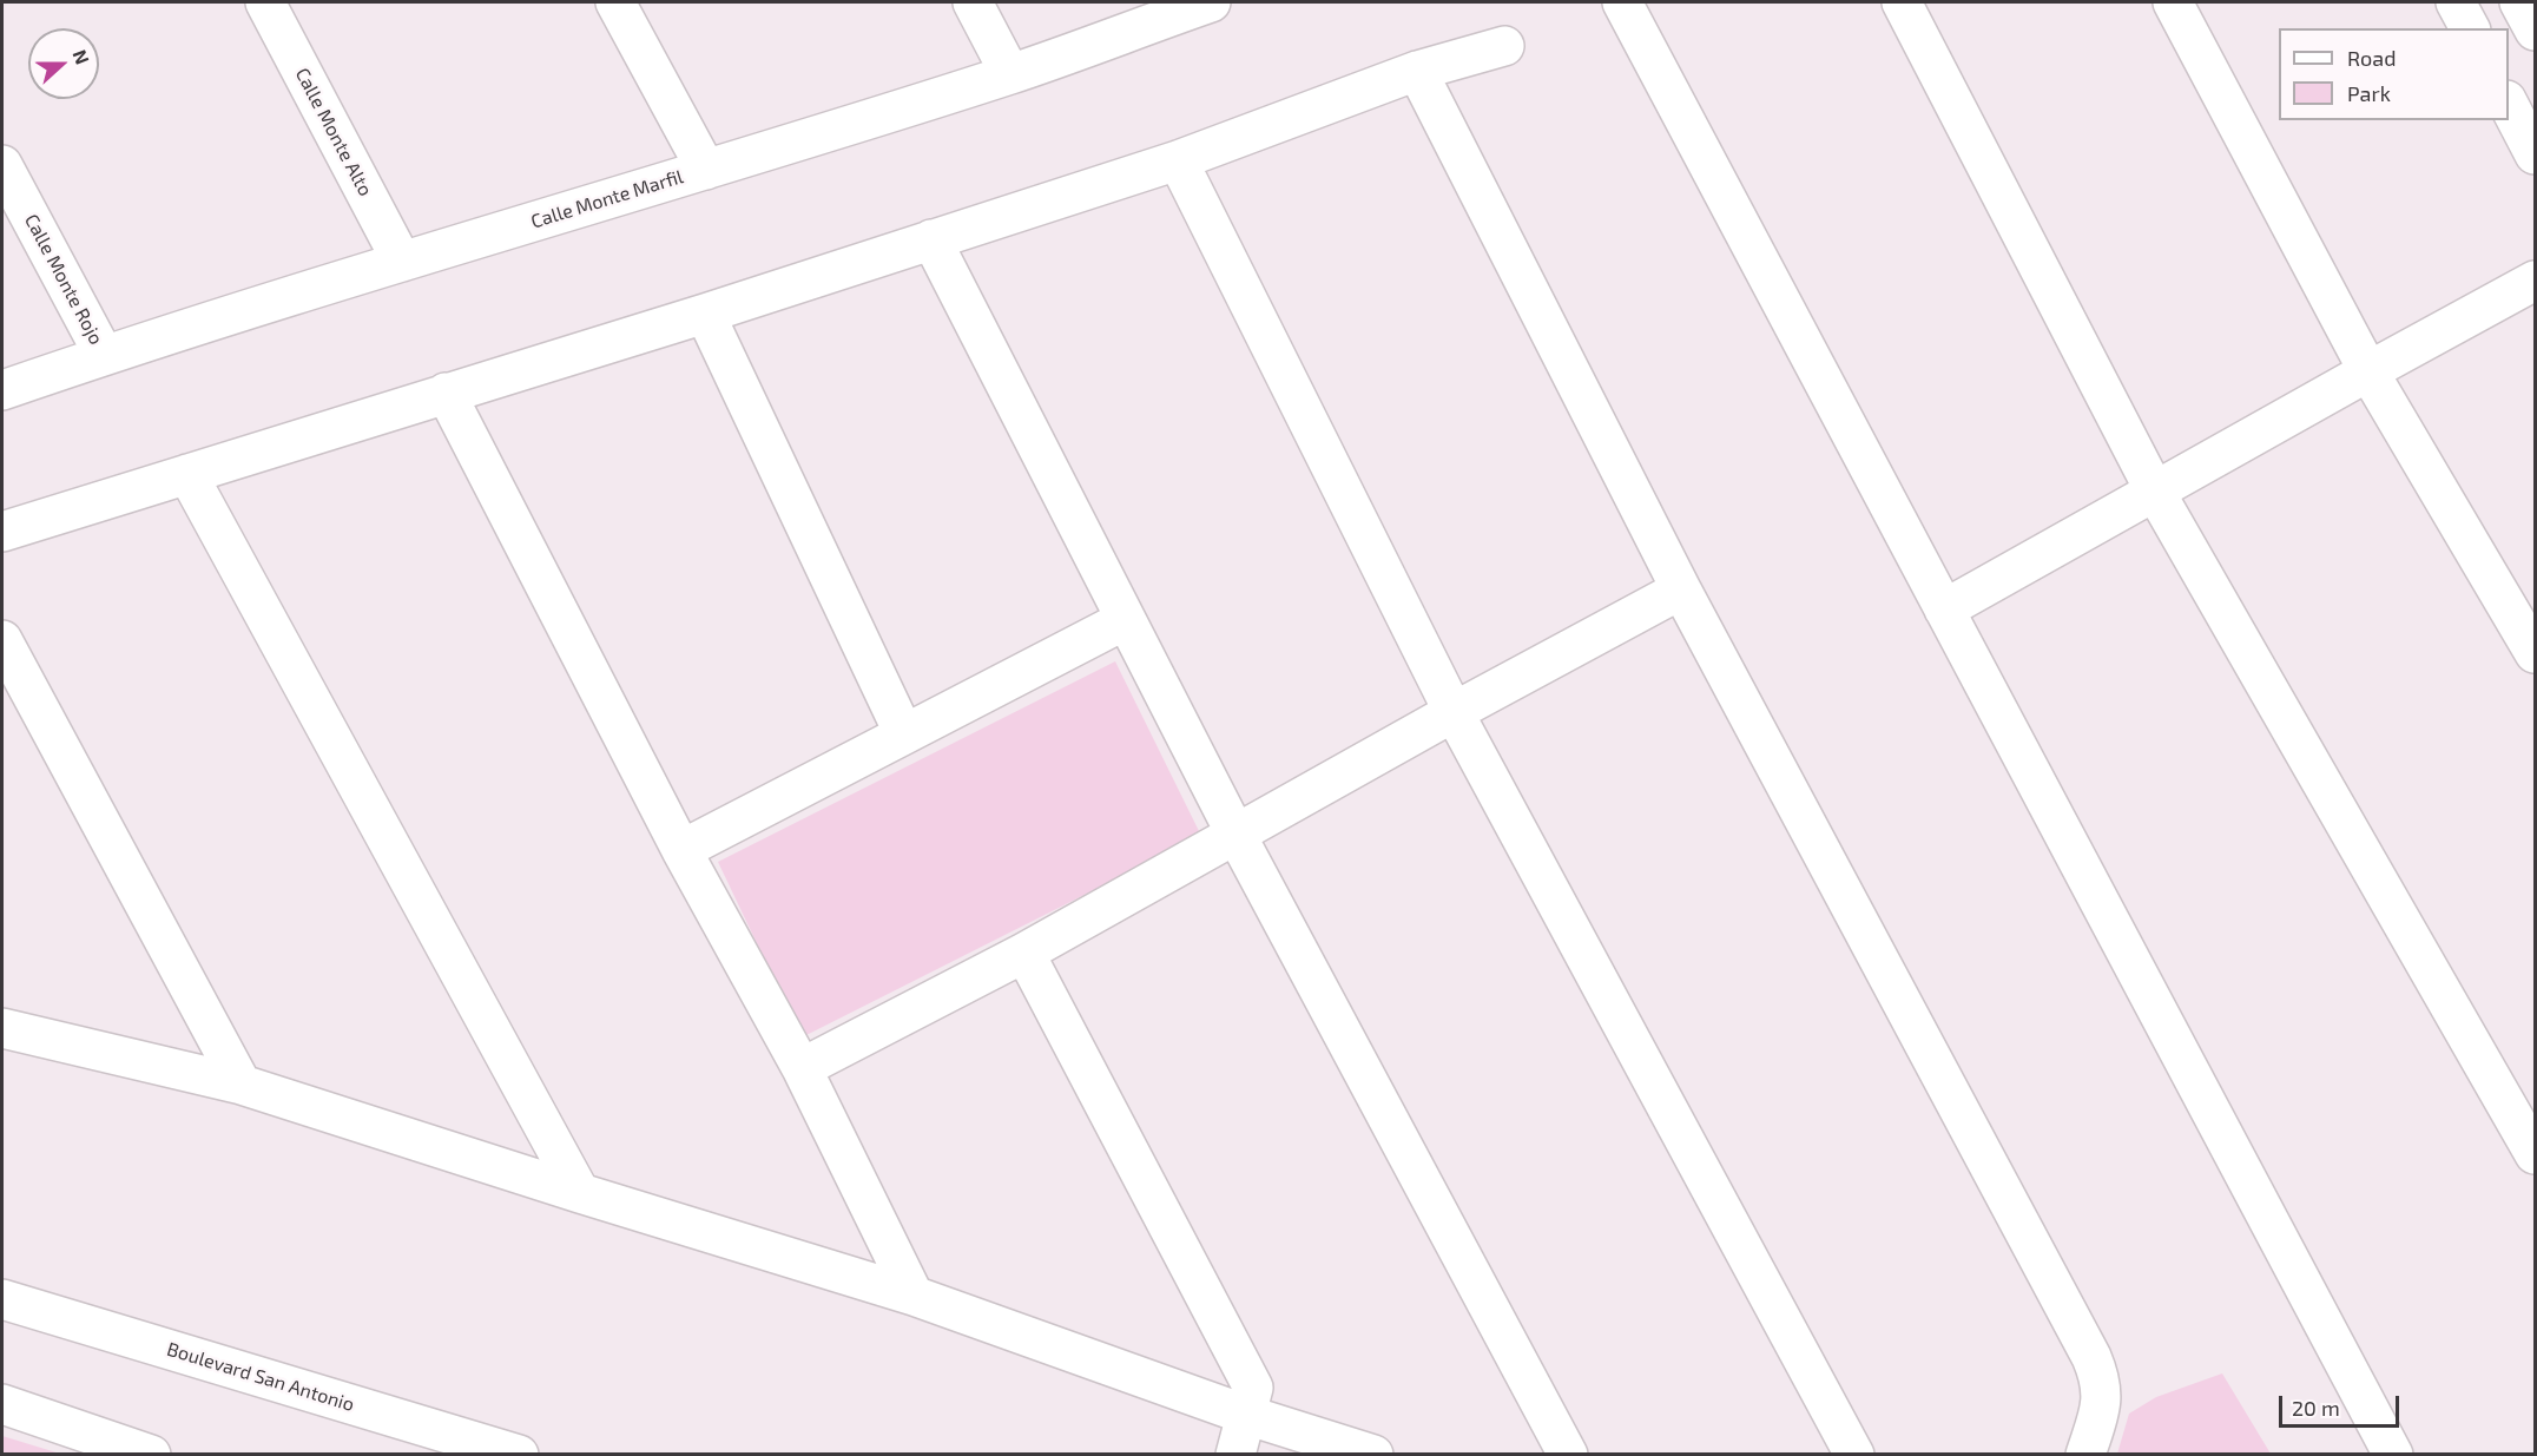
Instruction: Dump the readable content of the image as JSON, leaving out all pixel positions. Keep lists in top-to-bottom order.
{
  "streets": {
    "street": [
      "Calle Monte Alto",
      "Calle Monte Marfil",
      "Calle Monte Rojo",
      "Boulevard San Antonio"
    ]
  },
  "crossings": [
    ["Calle Monte Alto", "Calle Monte Marfil"],
    ["Calle Monte Marfil", "Calle Monte Rojo"]
  ],
  "legend": ["Road", "Park"],
  "scale_bar": "20 m",
  "north": "right"
}
